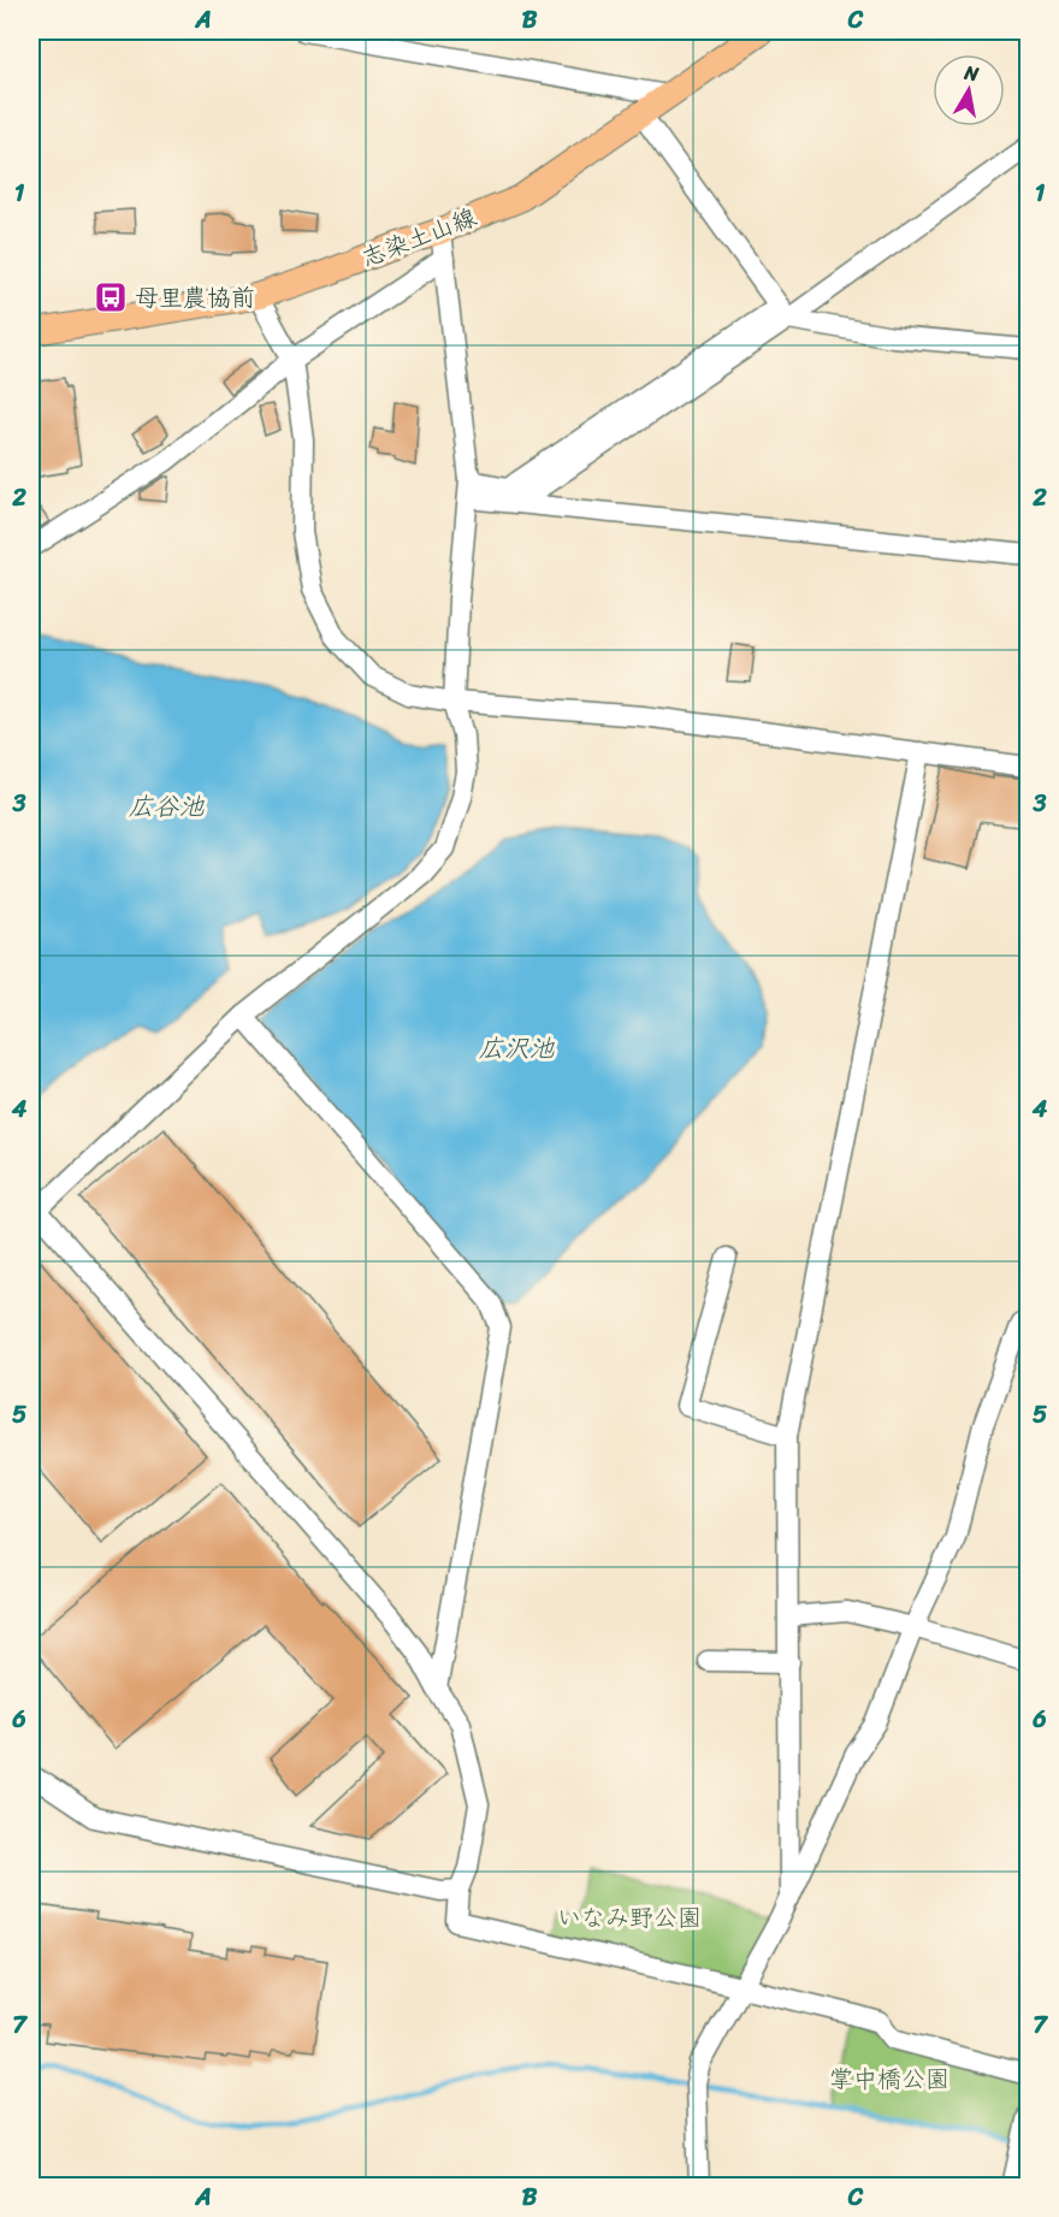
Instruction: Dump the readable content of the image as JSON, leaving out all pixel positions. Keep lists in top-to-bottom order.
{
  "streets": {
    "main road": ["志染土山線"]
  },
  "water": ["広谷池", "広沢池"],
  "parks": ["いなみ野公園", "掌中橋公園"],
  "places": {
    "bus stop": ["母里農協前"]
  },
  "north": "top",
  "grid": {
    "columns": ["A", "B", "C"],
    "rows": [
      "1",
      "2",
      "3",
      "4",
      "5",
      "6",
      "7"
    ]
  }
}
